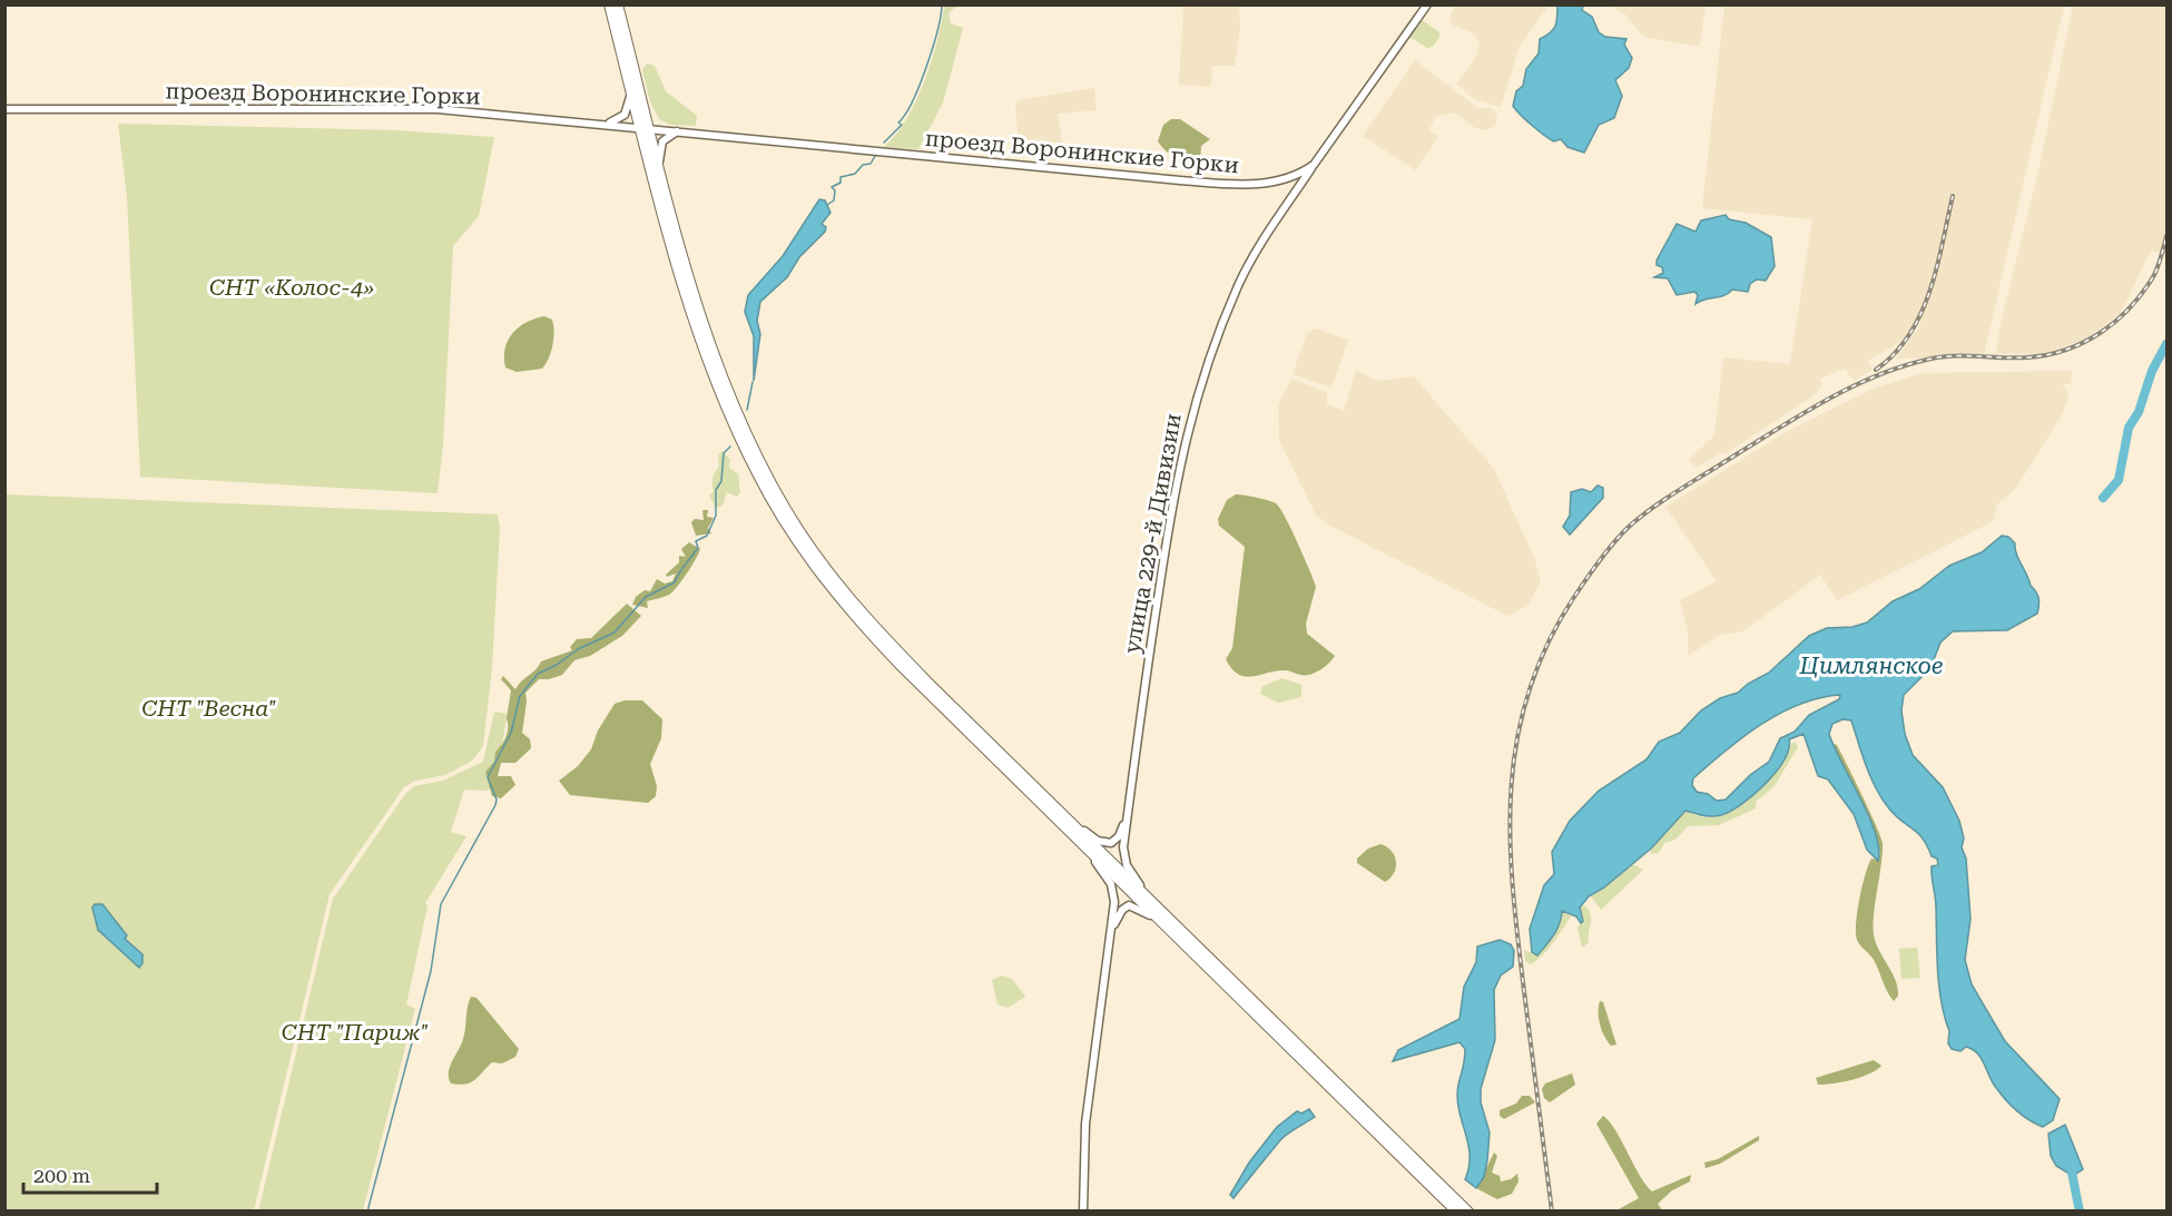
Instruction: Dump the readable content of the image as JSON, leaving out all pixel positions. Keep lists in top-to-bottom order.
{
  "streets": {
    "street": ["проезд Воронинские Горки", "улица 229-й Дивизии"]
  },
  "crossings": [
    ["проезд Воронинские Горки", "улица 229-й Дивизии"]
  ],
  "water": ["Цимлянское"],
  "parks": ["СНТ «Колос-4»", "СНТ \"Весна\"", "СНТ \"Париж\""],
  "scale_bar": "200 m"
}
